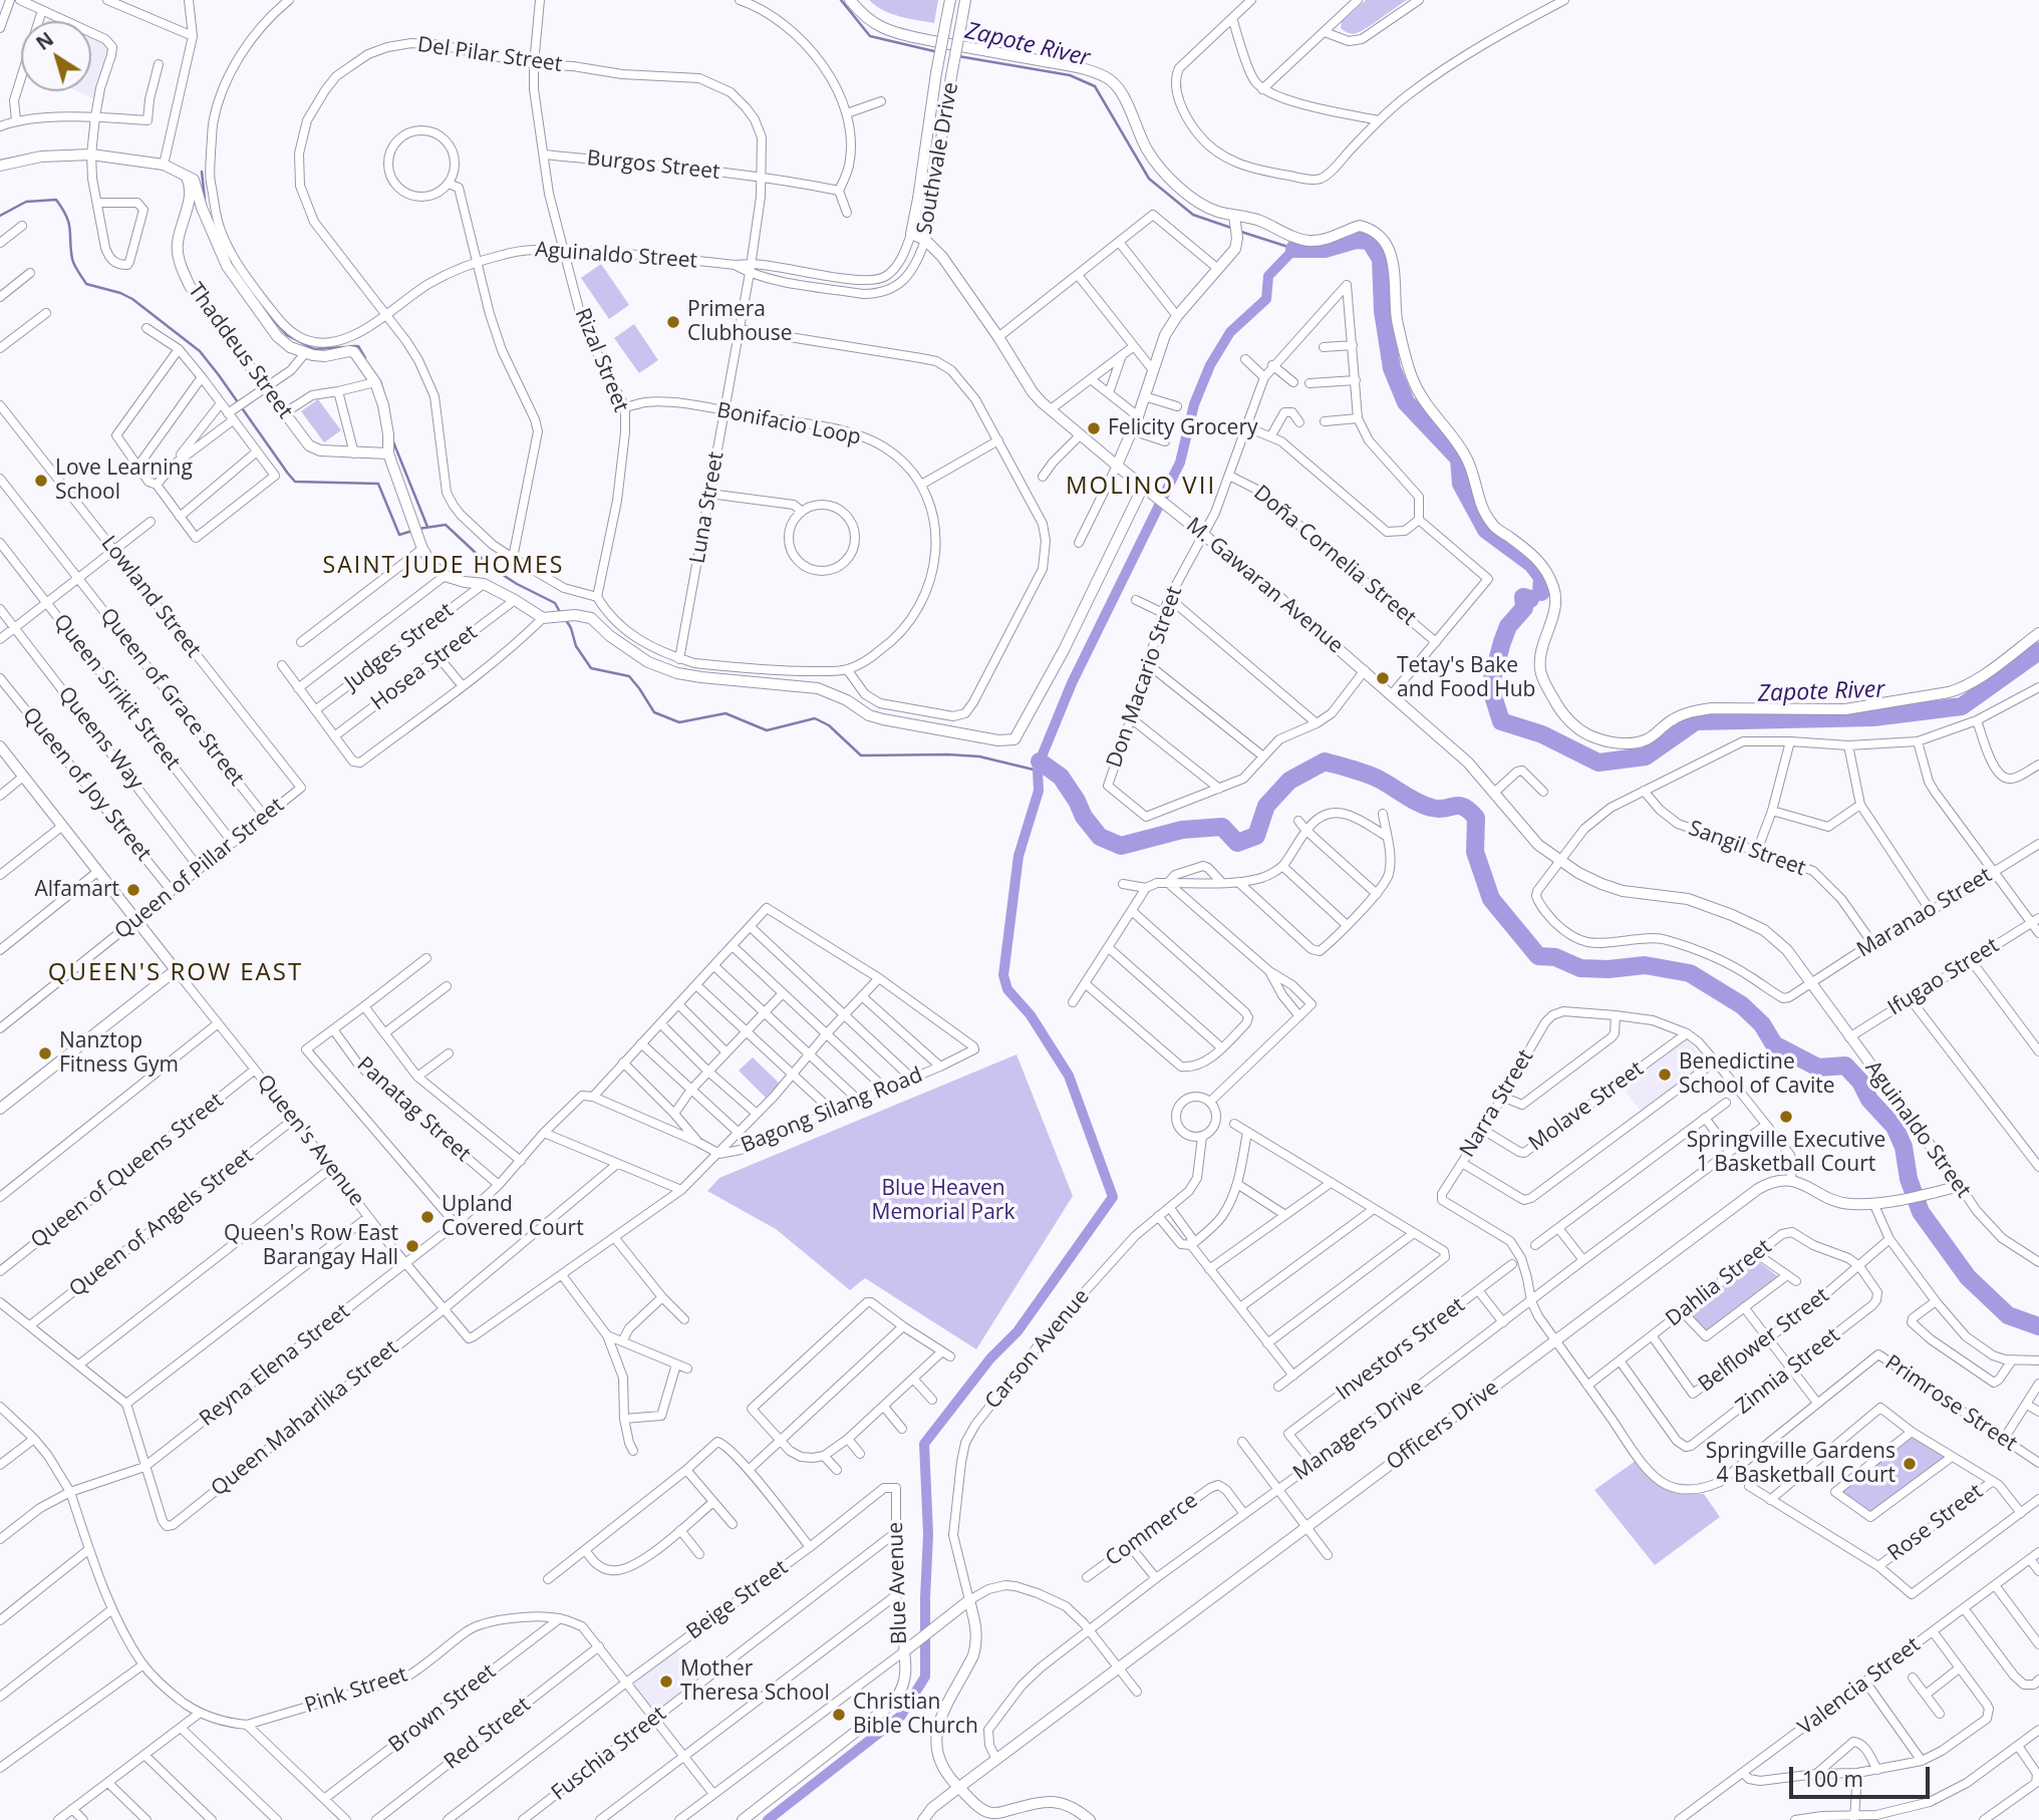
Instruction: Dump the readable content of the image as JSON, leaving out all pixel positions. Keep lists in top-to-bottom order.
{
  "streets": {
    "street": [
      "Del Pilar Street",
      "Southvale Drive",
      "Burgos Street",
      "Aguinaldo Street",
      "Thaddeus Street",
      "Rizal Street",
      "Bonifacio Loop",
      "Luna Street",
      "Doña Cornelia Street",
      "M. Gawaran Avenue",
      "Lowland Street",
      "Judges Street",
      "Hosea Street",
      "Don Macario Street",
      "Queen Sirikit Street",
      "Queen of Grace Street",
      "Queens Way",
      "Queen of Joy Street",
      "Sangil Street",
      "Queen of Pillar Street",
      "Maranao Street",
      "Ifugao Street",
      "Narra Street",
      "Molave Street",
      "Panatag Street",
      "Bagong Silang Road",
      "Queen's Avenue",
      "Queen of Queens Street",
      "Queen of Angels Street",
      "Dahlia Street",
      "Belflower Street",
      "Carson Avenue",
      "Investors Street",
      "Reyna Elena Street",
      "Zinnia Street",
      "Primrose Street",
      "Queen Maharlika Street",
      "Officers Drive",
      "Managers Drive",
      "Rose Street",
      "Commerce",
      "Blue Avenue",
      "Beige Street",
      "Valencia Street",
      "Pink Street",
      "Brown Street",
      "Red Street",
      "Fuschia Street"
    ]
  },
  "crossings": [
    ["Del Pilar Street", "Southvale Drive"],
    ["Del Pilar Street", "Burgos Street"],
    ["Del Pilar Street", "Aguinaldo Street"],
    ["Del Pilar Street", "Rizal Street"],
    ["Del Pilar Street", "Luna Street"],
    ["Southvale Drive", "Aguinaldo Street"],
    ["Southvale Drive", "Luna Street"],
    ["Burgos Street", "Rizal Street"],
    ["Aguinaldo Street", "Rizal Street"],
    ["Aguinaldo Street", "Luna Street"],
    ["Aguinaldo Street", "M. Gawaran Avenue"],
    ["Aguinaldo Street", "Maranao Street"],
    ["Aguinaldo Street", "Ifugao Street"],
    ["Rizal Street", "Bonifacio Loop"],
    ["Bonifacio Loop", "Luna Street"],
    ["Doña Cornelia Street", "Don Macario Street"],
    ["M. Gawaran Avenue", "Don Macario Street"],
    ["M. Gawaran Avenue", "Maranao Street"],
    ["Lowland Street", "Queen of Pillar Street"],
    ["Queen Sirikit Street", "Queen of Pillar Street"],
    ["Queen of Grace Street", "Queen of Pillar Street"],
    ["Queens Way", "Queen of Pillar Street"],
    ["Queen of Joy Street", "Queen of Pillar Street"],
    ["Sangil Street", "Maranao Street"],
    ["Queen of Pillar Street", "Queen's Avenue"],
    ["Narra Street", "Molave Street"],
    ["Narra Street", "Primrose Street"],
    ["Narra Street", "Officers Drive"],
    ["Narra Street", "Managers Drive"],
    ["Panatag Street", "Reyna Elena Street"],
    ["Bagong Silang Road", "Queen's Avenue"],
    ["Queen's Avenue", "Queen of Queens Street"],
    ["Queen's Avenue", "Queen of Angels Street"],
    ["Queen's Avenue", "Reyna Elena Street"],
    ["Queen's Avenue", "Queen Maharlika Street"],
    ["Dahlia Street", "Belflower Street"],
    ["Dahlia Street", "Zinnia Street"],
    ["Dahlia Street", "Primrose Street"],
    ["Belflower Street", "Zinnia Street"],
    ["Investors Street", "Managers Drive"],
    ["Reyna Elena Street", "Queen Maharlika Street"],
    ["Reyna Elena Street", "Pink Street"],
    ["Primrose Street", "Officers Drive"],
    ["Officers Drive", "Managers Drive"],
    ["Managers Drive", "Commerce"],
    ["Blue Avenue", "Beige Street"],
    ["Blue Avenue", "Pink Street"],
    ["Blue Avenue", "Fuschia Street"],
    ["Beige Street", "Pink Street"],
    ["Pink Street", "Brown Street"],
    ["Pink Street", "Red Street"],
    ["Pink Street", "Fuschia Street"]
  ],
  "districts": ["MOLINO VII", "SAINT JUDE HOMES", "QUEEN'S ROW EAST"],
  "water": ["Zapote River"],
  "parks": ["Blue Heaven Memorial Park"],
  "places": [
    "Primera Clubhouse",
    "Felicity Grocery",
    "Love Learning School",
    "Tetay's Bake and Food Hub",
    "Alfamart",
    "Nanztop Fitness Gym",
    "Benedictine School of Cavite",
    "Springville Executive 1 Basketball Court",
    "Upland Covered Court",
    "Queen's Row East Barangay Hall",
    "Springville Gardens 4 Basketball Court",
    "Mother Theresa School",
    "Christian Bible Church"
  ],
  "scale_bar": "100 m",
  "north": "top left"
}
